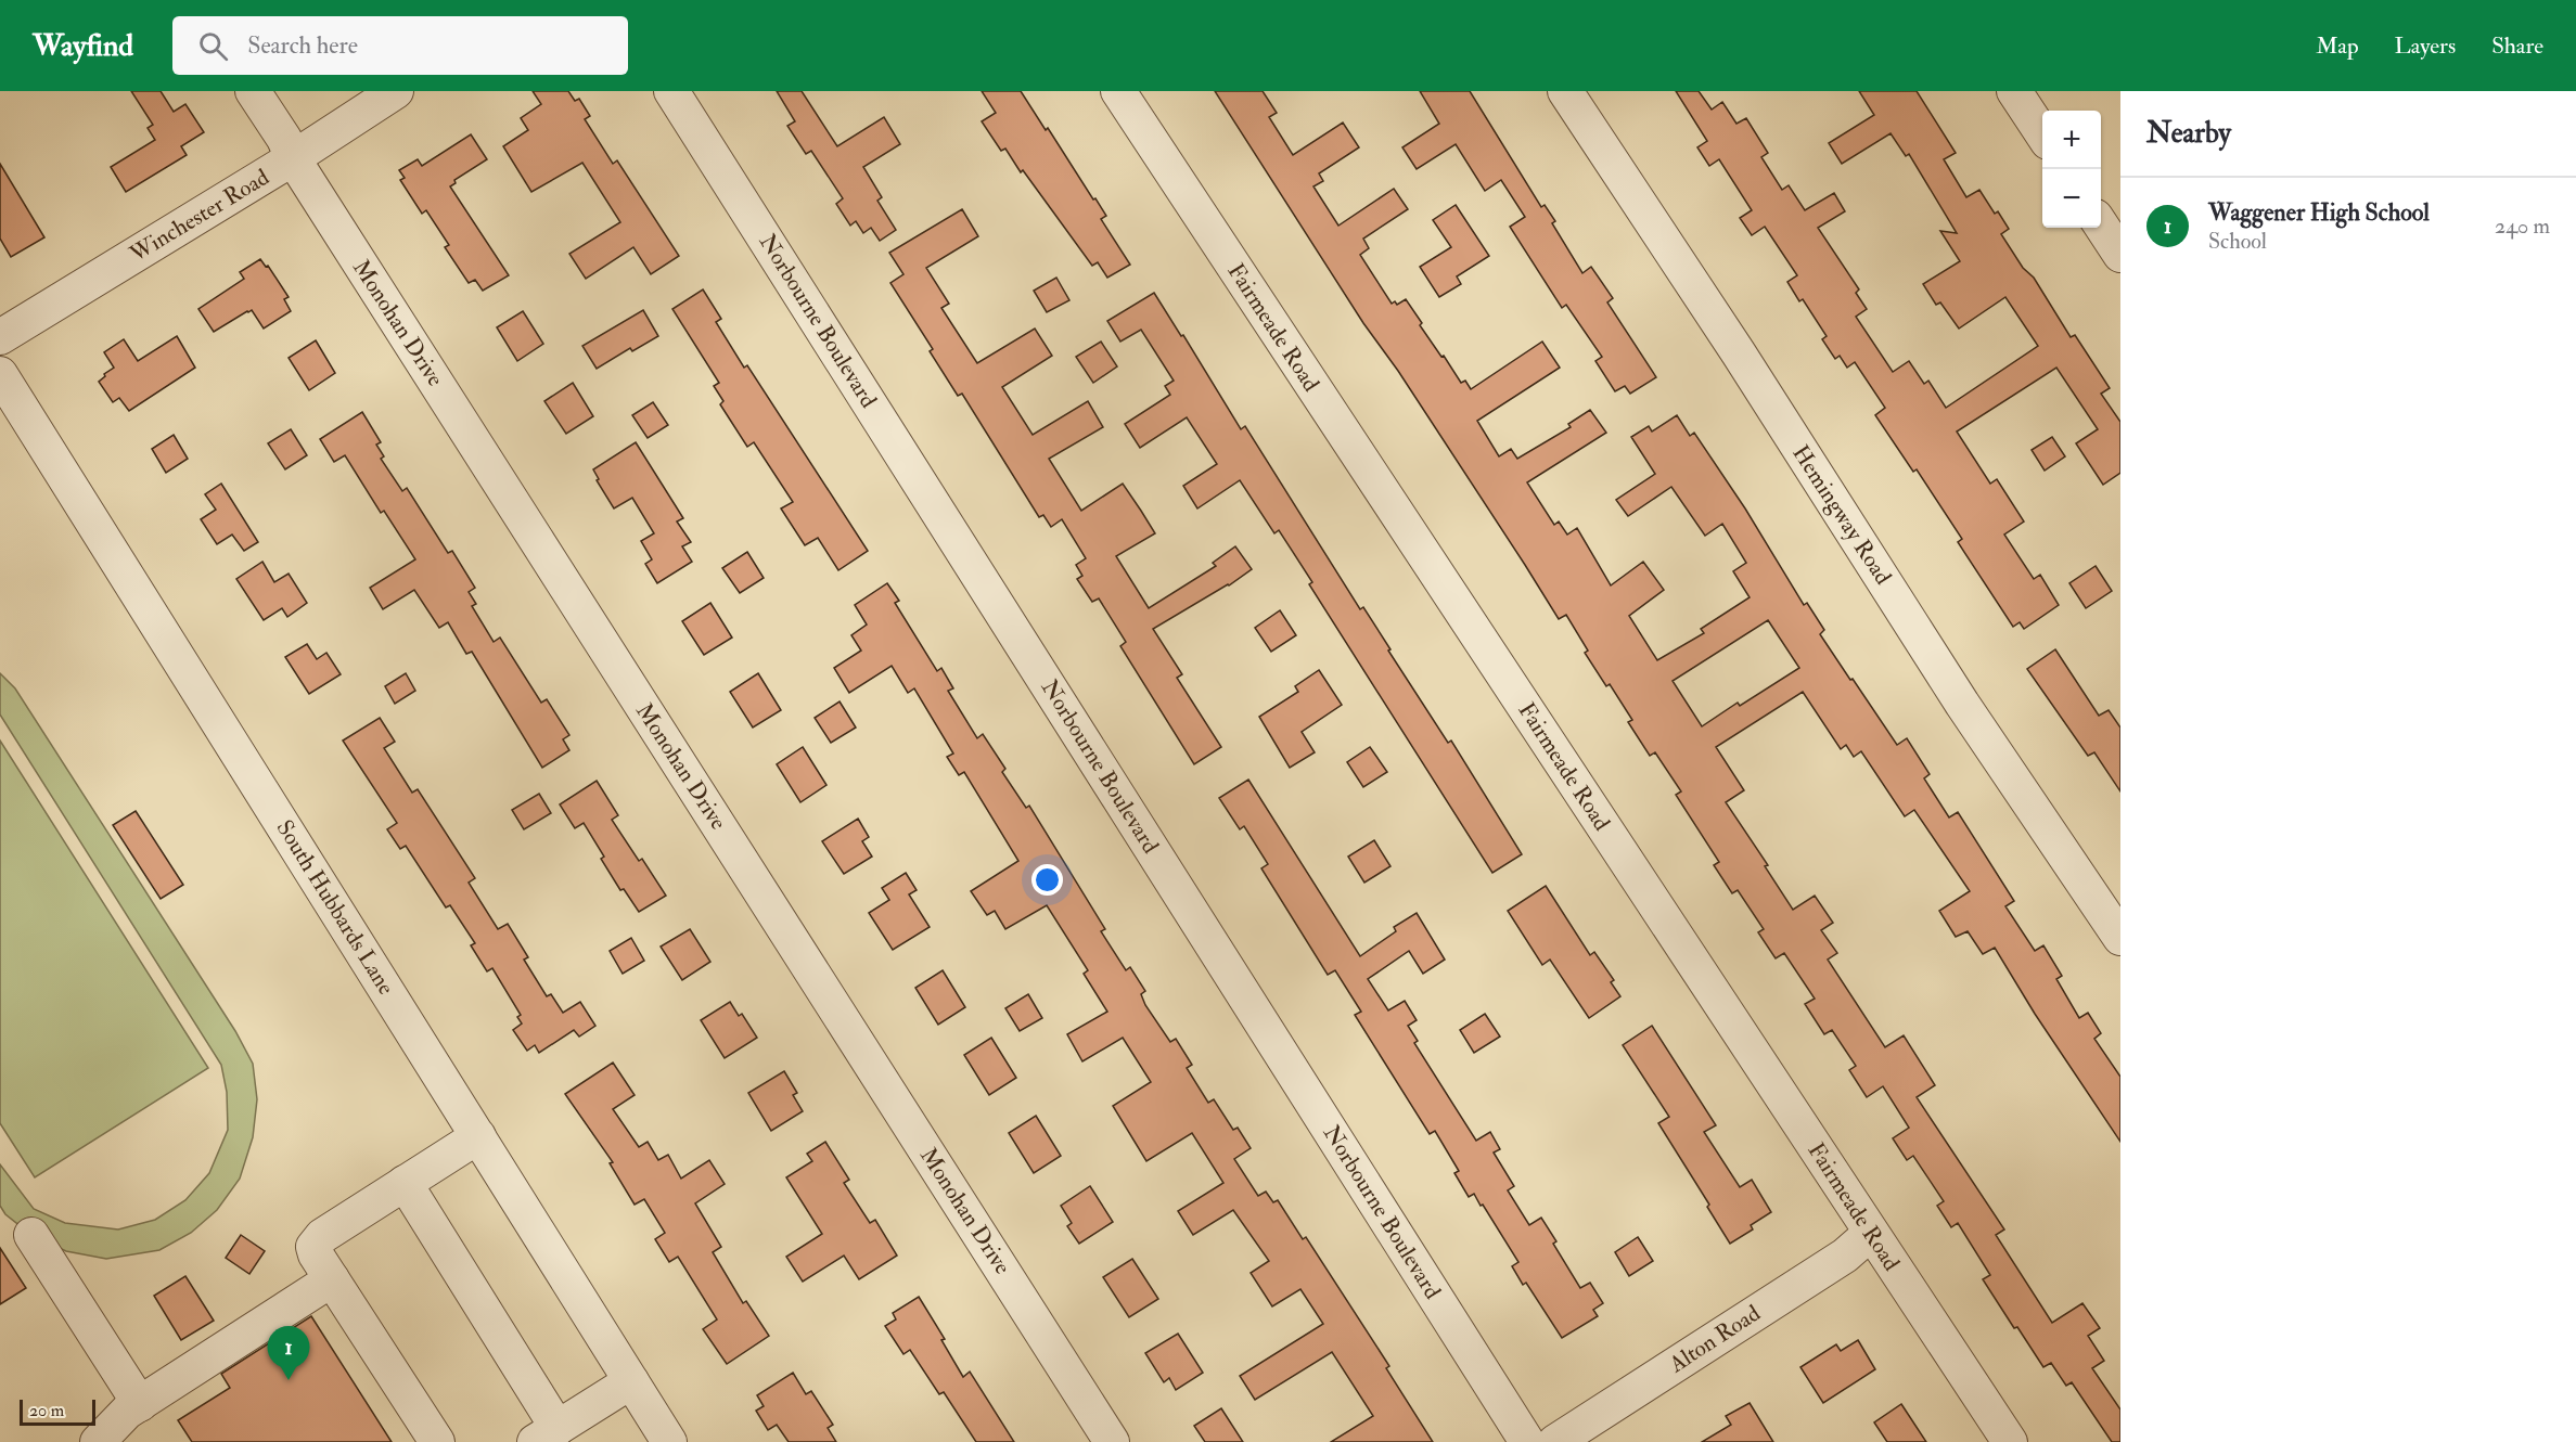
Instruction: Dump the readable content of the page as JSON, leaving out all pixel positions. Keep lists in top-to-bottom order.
{
  "streets": {
    "street": [
      "Winchester Road",
      "Norbourne Boulevard",
      "Monohan Drive",
      "Fairmeade Road",
      "Hemingway Road",
      "South Hubbards Lane",
      "Alton Road"
    ]
  },
  "crossings": [
    ["Winchester Road", "Monohan Drive"],
    ["Fairmeade Road", "Alton Road"]
  ],
  "scale_bar": "20 m",
  "page": {
    "header": "Wayfind",
    "search": "Search here",
    "nav": ["Map", "Layers", "Share"],
    "heading": "Nearby",
    "map_buttons": ["+", "−"],
    "list": [
      {
        "mark": "1",
        "name": "Waggener High School",
        "note": "School",
        "value": "240 m"
      }
    ],
    "pins": "1",
    "scale": "20 m"
  }
}
